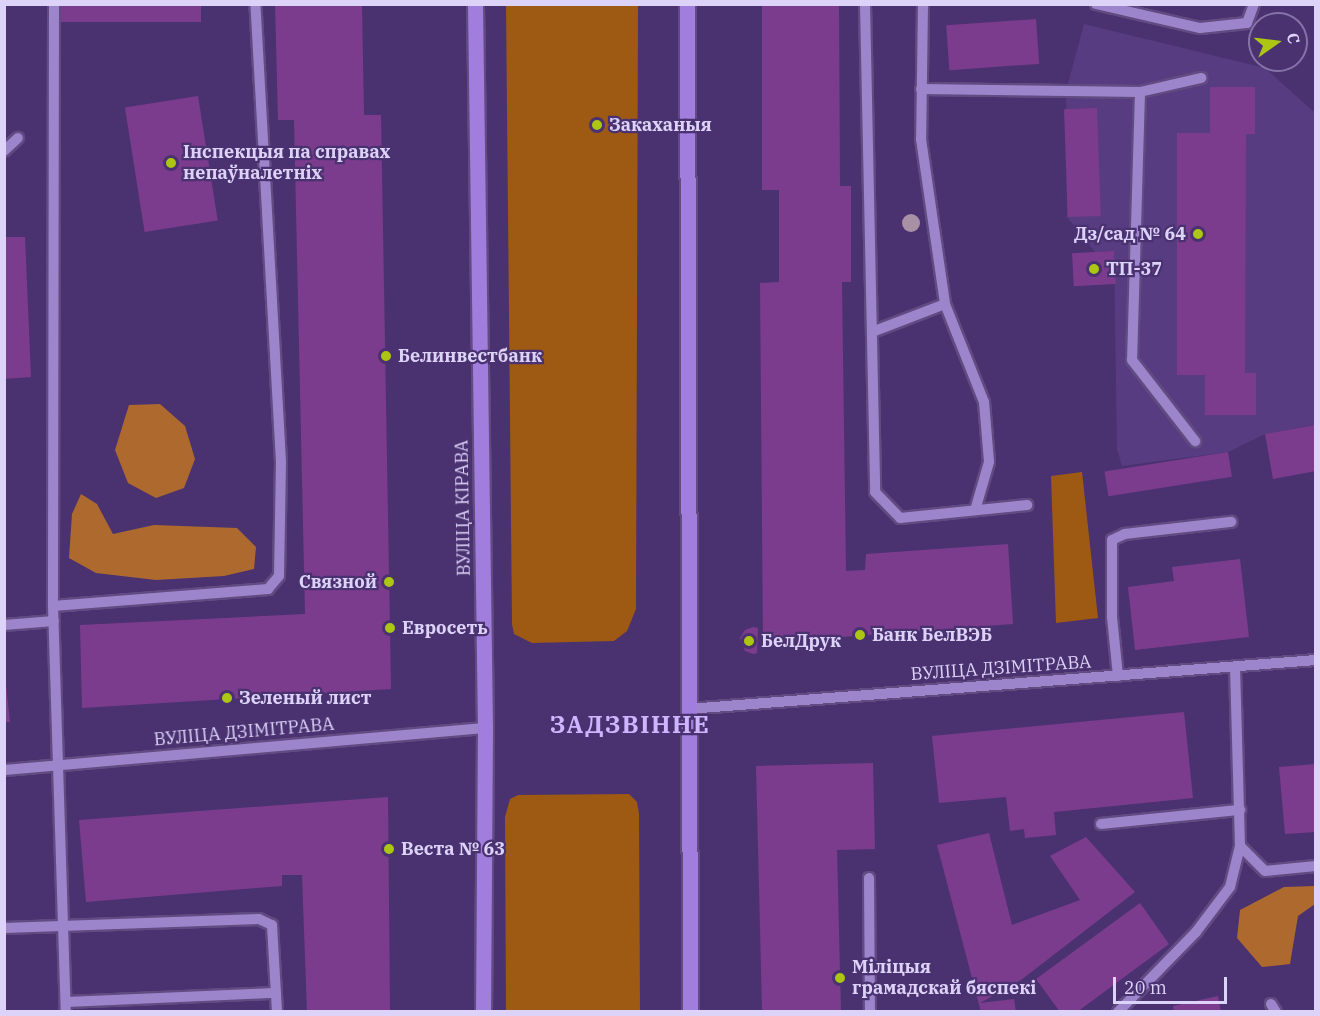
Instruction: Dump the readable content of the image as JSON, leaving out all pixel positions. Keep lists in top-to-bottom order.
{
  "streets": {
    "main road": ["ВУЛІЦА КІРАВА"],
    "street": ["ВУЛІЦА ДЗІМІТРАВА"]
  },
  "crossings": [
    ["ВУЛІЦА КІРАВА", "ВУЛІЦА ДЗІМІТРАВА"]
  ],
  "districts": ["ЗАДЗВІННЕ"],
  "places": [
    "Закаханыя",
    "Інспекцыя па справах непаўналетніх",
    "Дз/сад № 64",
    "ТП-37",
    "Белинвестбанк",
    "Связной",
    "Евросеть",
    "Банк БелВЭБ",
    "БелДрук",
    "Зеленый лист",
    "Веста № 63",
    "Міліцыя грамадскай бяспекі"
  ],
  "scale_bar": "20 m",
  "north": "right"
}
